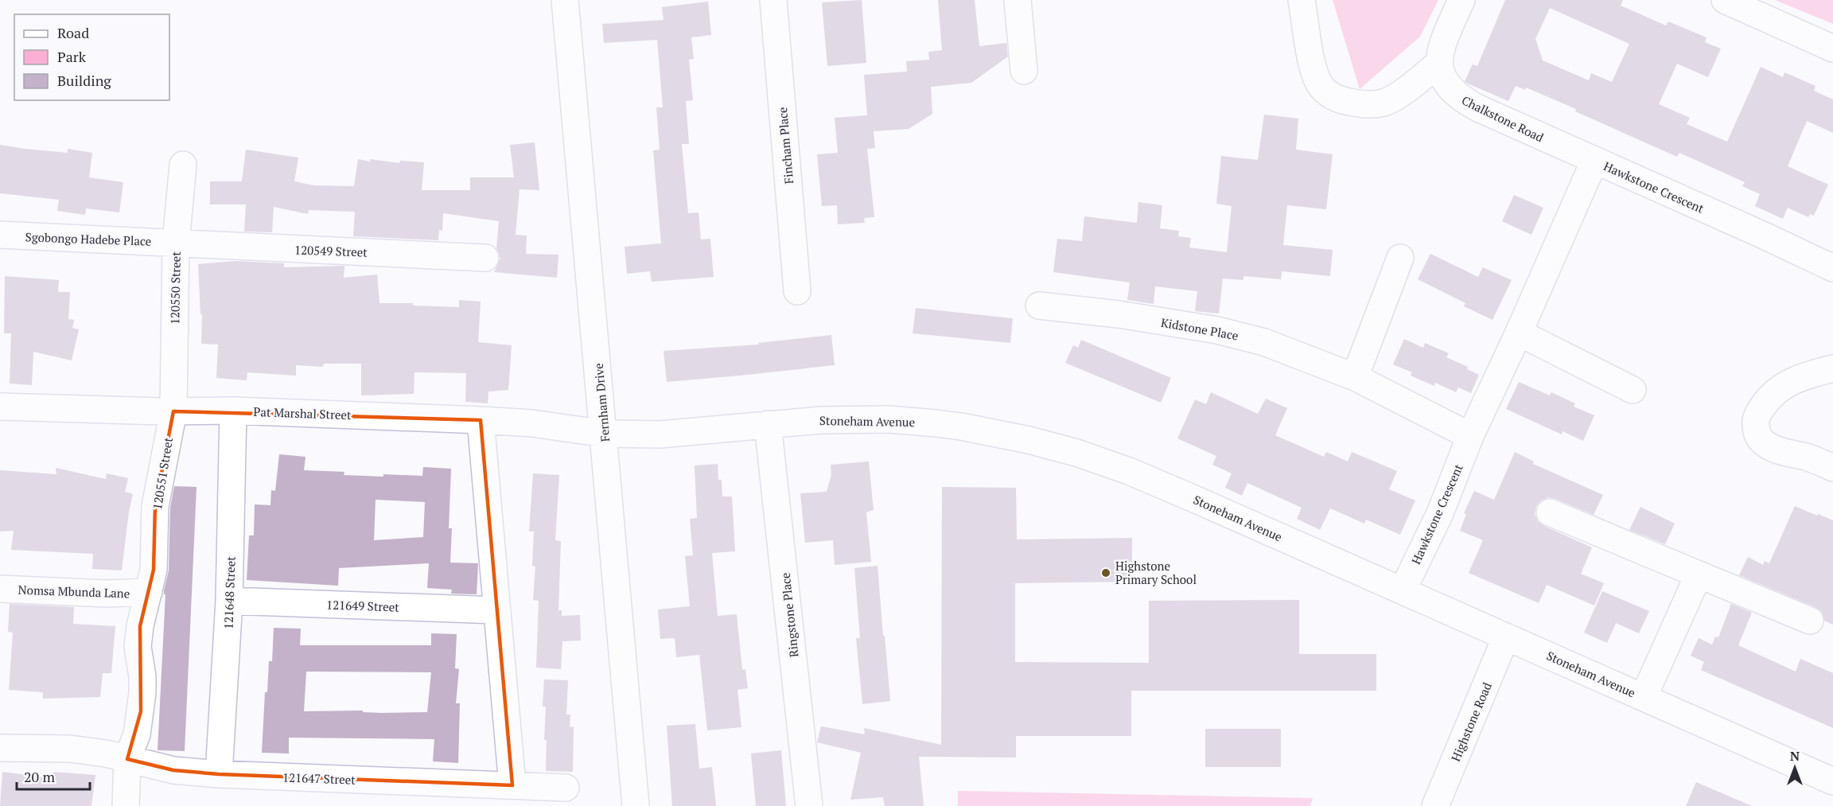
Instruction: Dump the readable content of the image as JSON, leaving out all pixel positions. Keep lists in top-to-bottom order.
{
  "streets": {
    "street": [
      "Chalkstone Road",
      "Fincham Place",
      "Hawkstone Crescent",
      "Sgobongo Hadebe Place",
      "120549 Street",
      "120550 Street",
      "Kidstone Place",
      "Fernham Drive",
      "Pat Marshal Street",
      "Stoneham Avenue",
      "120551 Street",
      "Nomsa Mbunda Lane",
      "121648 Street",
      "121649 Street",
      "Ringstone Place",
      "Highstone Road",
      "121647 Street"
    ]
  },
  "crossings": [
    ["Chalkstone Road", "Hawkstone Crescent"],
    ["Hawkstone Crescent", "Kidstone Place"],
    ["Hawkstone Crescent", "Stoneham Avenue"],
    ["Sgobongo Hadebe Place", "120549 Street"],
    ["Sgobongo Hadebe Place", "120550 Street"],
    ["120549 Street", "120550 Street"],
    ["120550 Street", "Pat Marshal Street"],
    ["120550 Street", "120551 Street"],
    ["Fernham Drive", "Pat Marshal Street"],
    ["Fernham Drive", "Stoneham Avenue"],
    ["Pat Marshal Street", "Stoneham Avenue"],
    ["Pat Marshal Street", "120551 Street"],
    ["Pat Marshal Street", "121648 Street"],
    ["Stoneham Avenue", "Ringstone Place"],
    ["Stoneham Avenue", "Highstone Road"],
    ["120551 Street", "Nomsa Mbunda Lane"],
    ["120551 Street", "121647 Street"],
    ["121648 Street", "121649 Street"],
    ["121648 Street", "121647 Street"]
  ],
  "places": ["Highstone Primary School"],
  "legend": ["Road", "Park", "Building"],
  "scale_bar": "20 m",
  "north": "top"
}
